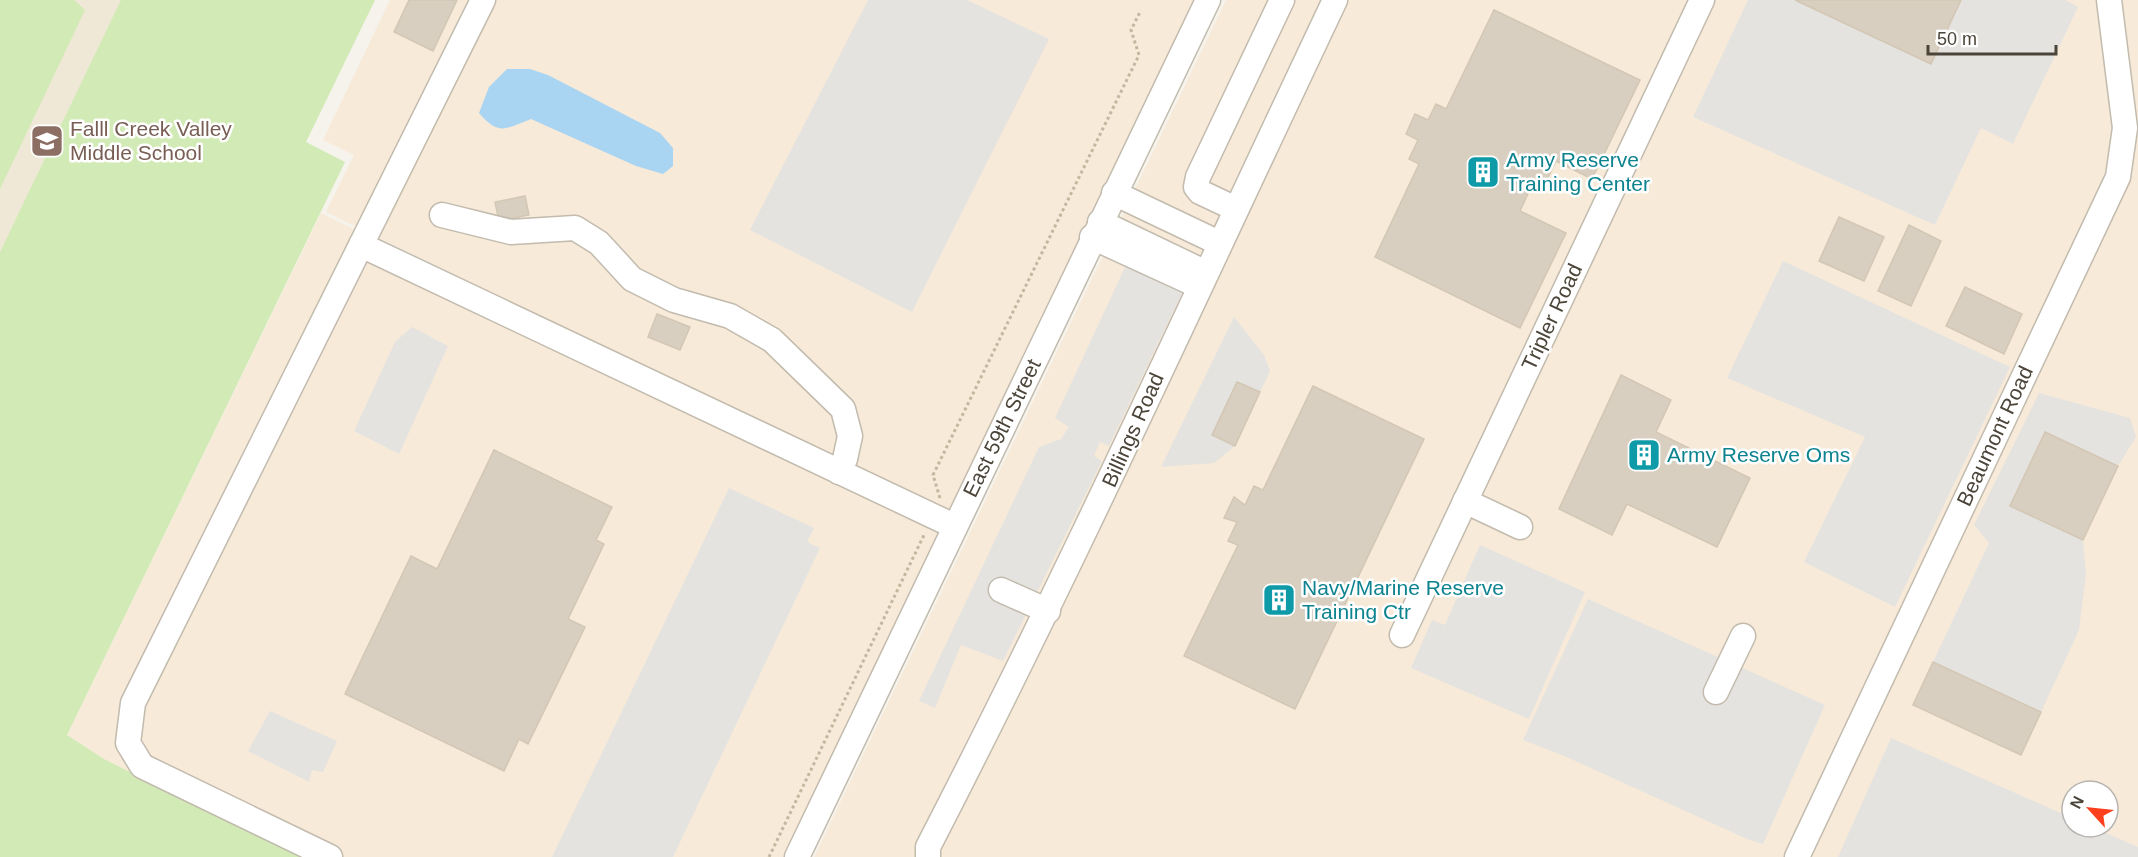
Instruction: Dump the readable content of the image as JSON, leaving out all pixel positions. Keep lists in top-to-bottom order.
{
  "streets": {
    "street": [
      "Tripler Road",
      "East 59th Street",
      "Billings Road",
      "Beaumont Road"
    ]
  },
  "places": {
    "school or university": ["Falll Creek Valley Middle School"],
    "building": ["Army Reserve Training Center", "Army Reserve Oms", "Navy/Marine Reserve Training Ctr"]
  },
  "scale_bar": "50 m",
  "north": "top left"
}
